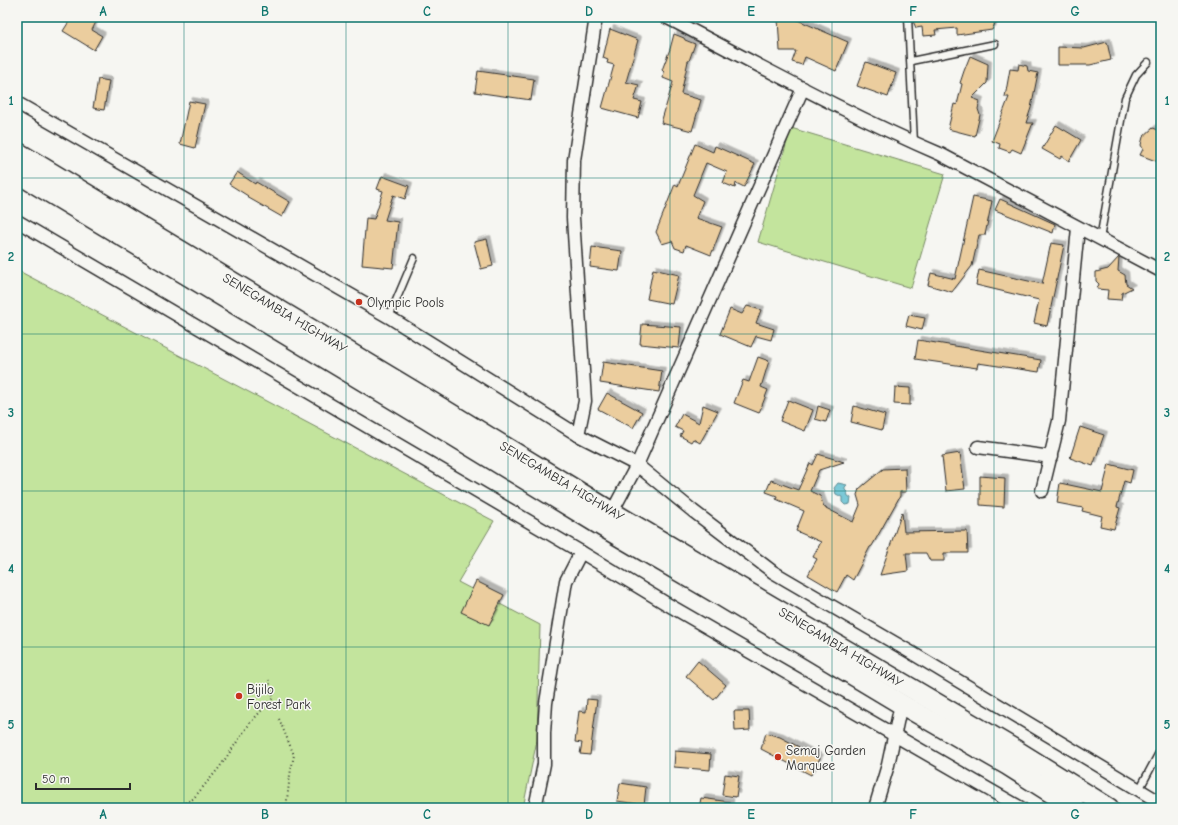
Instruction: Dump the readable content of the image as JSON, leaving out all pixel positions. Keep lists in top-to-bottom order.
{
  "streets": {
    "main road": ["SENEGAMBIA HIGHWAY"]
  },
  "places": ["Olympic Pools", "Bijilo Forest Park", "Semaj Garden Marquee"],
  "scale_bar": "50 m",
  "grid": {
    "columns": [
      "A",
      "B",
      "C",
      "D",
      "E",
      "F",
      "G"
    ],
    "rows": [
      "1",
      "2",
      "3",
      "4",
      "5"
    ]
  }
}
